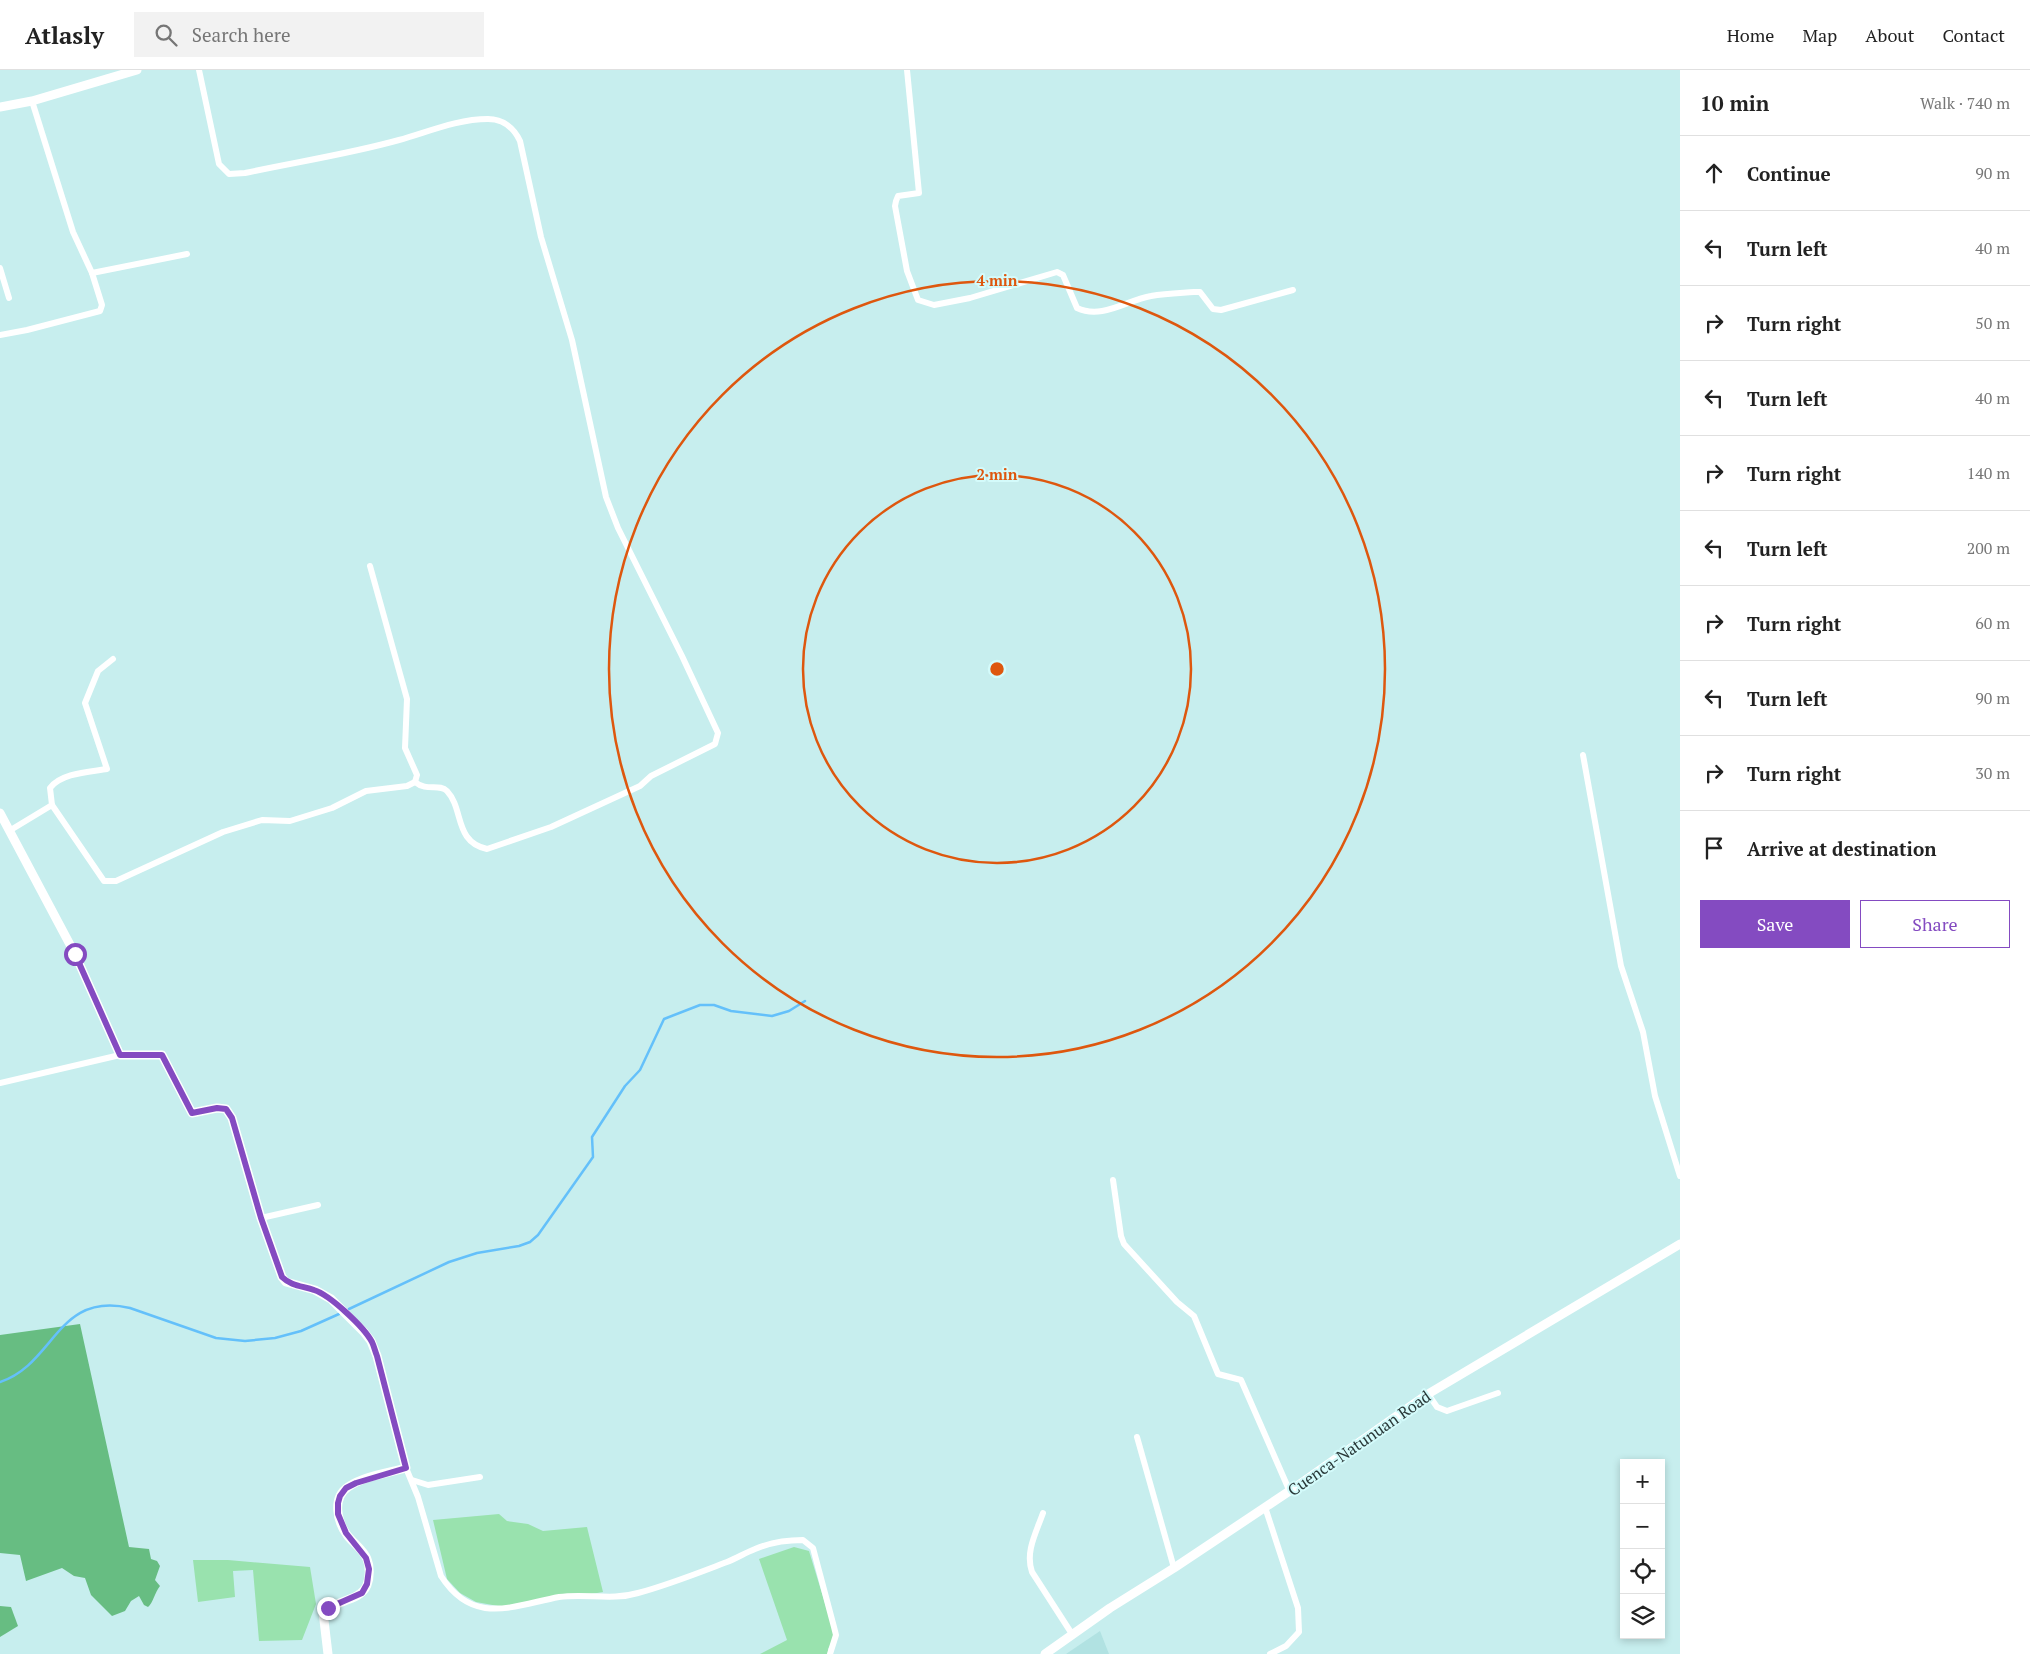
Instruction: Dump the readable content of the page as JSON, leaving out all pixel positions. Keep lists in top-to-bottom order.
{
  "streets": {
    "street": ["Cuenca-Natunuan Road"]
  },
  "page": {
    "header": "Atlasly",
    "search": "Search here",
    "nav": [
      "Home",
      "Map",
      "About",
      "Contact"
    ],
    "heading": ["10 min", "Walk · 740 m"],
    "list": [
      ["Continue", "90 m"],
      ["Turn left", "40 m"],
      ["Turn right", "50 m"],
      ["Turn left", "40 m"],
      ["Turn right", "140 m"],
      ["Turn left", "200 m"],
      ["Turn right", "60 m"],
      ["Turn left", "90 m"],
      ["Turn right", "30 m"],
      "Arrive at destination"
    ],
    "buttons": ["Save", "Share"],
    "map_buttons": ["+", "−"]
  },
  "rings": ["4 min", "2 min"]
}
